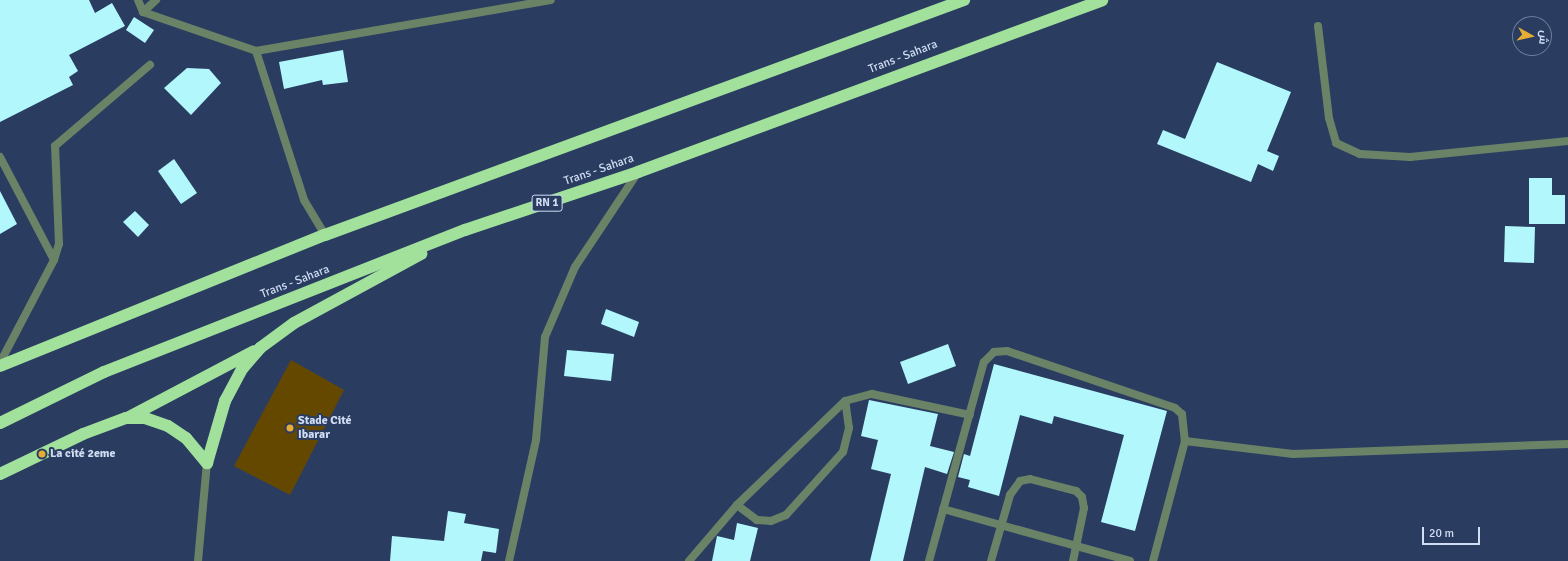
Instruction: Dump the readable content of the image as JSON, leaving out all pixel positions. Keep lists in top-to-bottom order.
{
  "streets": {
    "highway": ["Trans - Sahara", "RN 1"]
  },
  "places": ["Stade Cité Ibarar", "La cité 2eme"],
  "scale_bar": "20 m",
  "north": "right"
}
